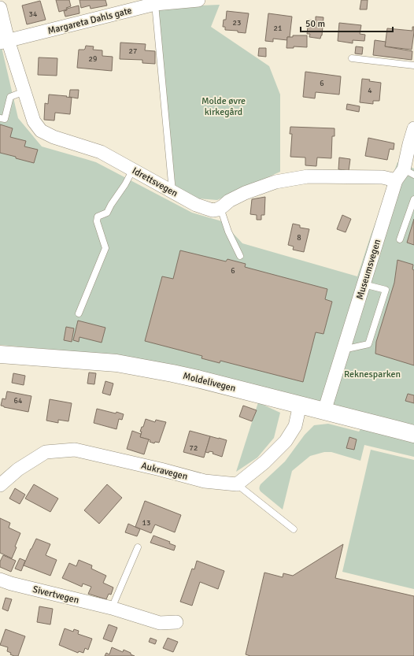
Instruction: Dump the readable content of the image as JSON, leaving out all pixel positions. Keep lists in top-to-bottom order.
{
  "streets": {
    "main road": ["Moldelivegen"],
    "street": [
      "Margareta Dahls gate",
      "Idrettsvegen",
      "Museumsvegen",
      "Aukravegen",
      "Sivertvegen"
    ]
  },
  "crossings": [
    ["Margareta Dahls gate", "Idrettsvegen"],
    ["Museumsvegen", "Moldelivegen"]
  ],
  "parks": ["Molde øvre kirkegård", "Reknesparken"],
  "house_numbers": [
    "34",
    "23",
    "21",
    "27",
    "29",
    "6",
    "4",
    "8",
    "6",
    "64",
    "72",
    "13"
  ],
  "scale_bar": "50 m"
}
